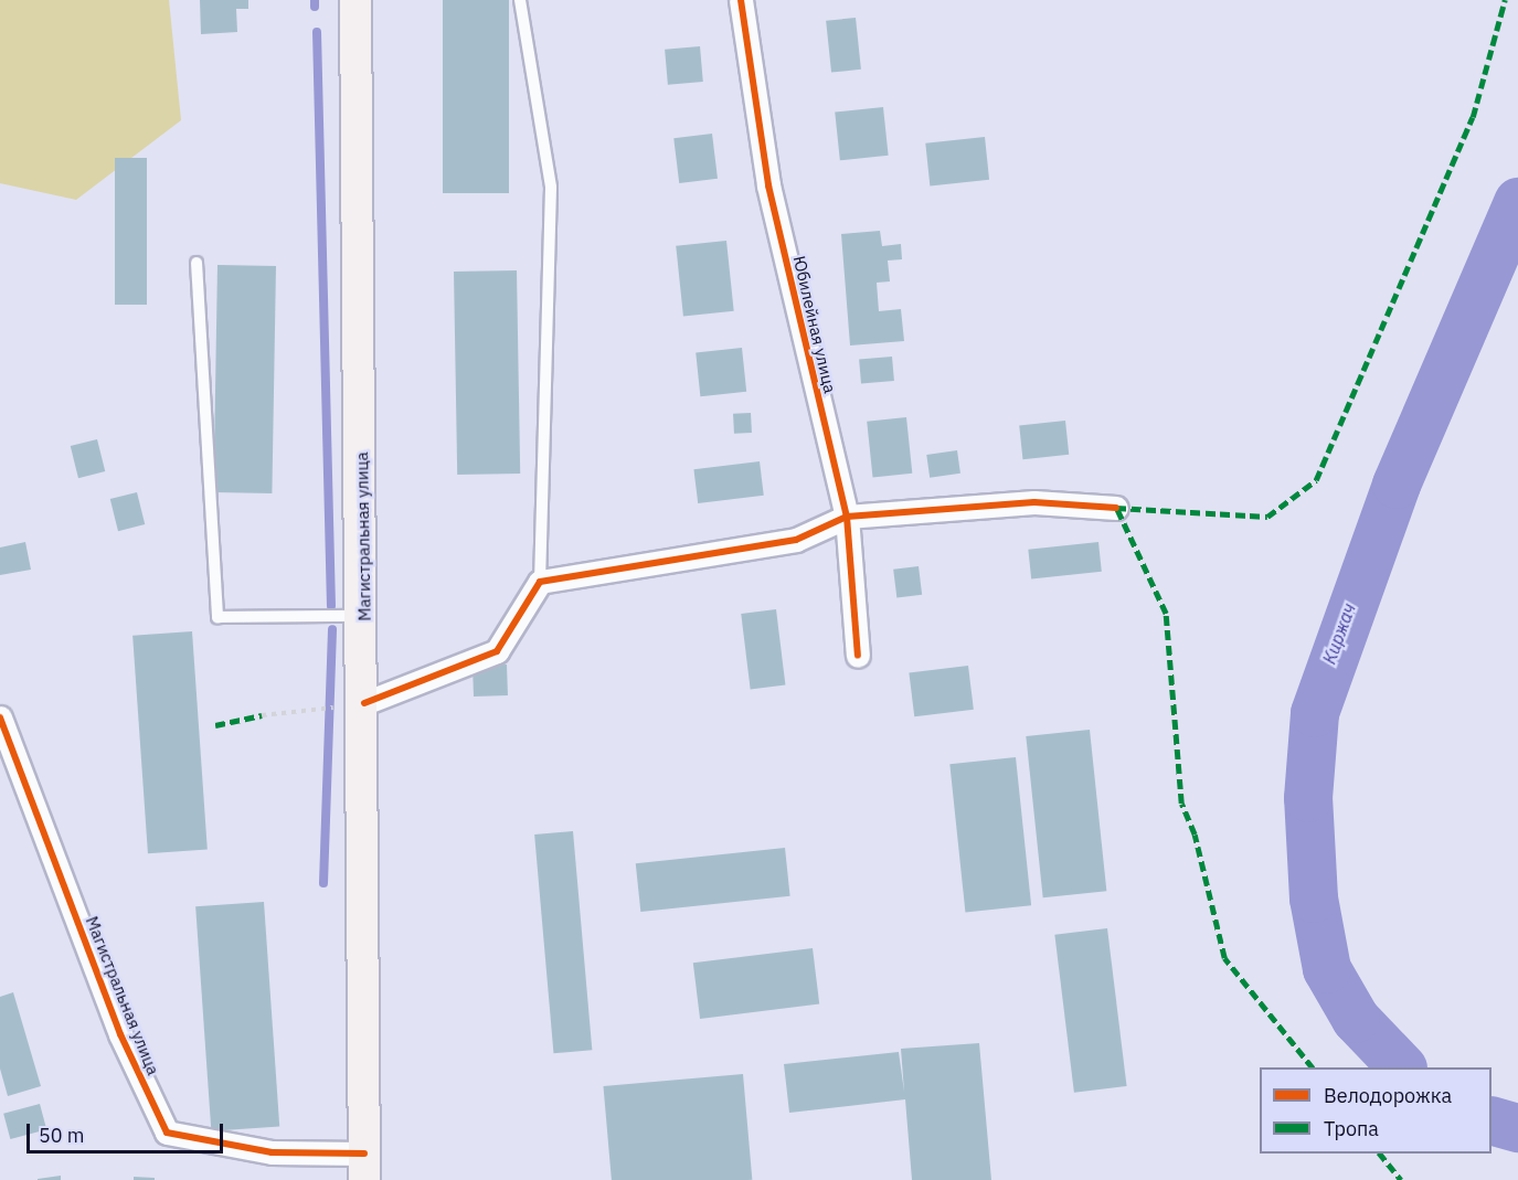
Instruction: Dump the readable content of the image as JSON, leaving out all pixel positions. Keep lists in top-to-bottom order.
{
  "streets": {
    "main road": ["Магистральная улица"],
    "street": ["Юбилейная улица"]
  },
  "water": ["Киржач"],
  "legend": ["Велодорожка", "Тропа"],
  "scale_bar": "50 m"
}
